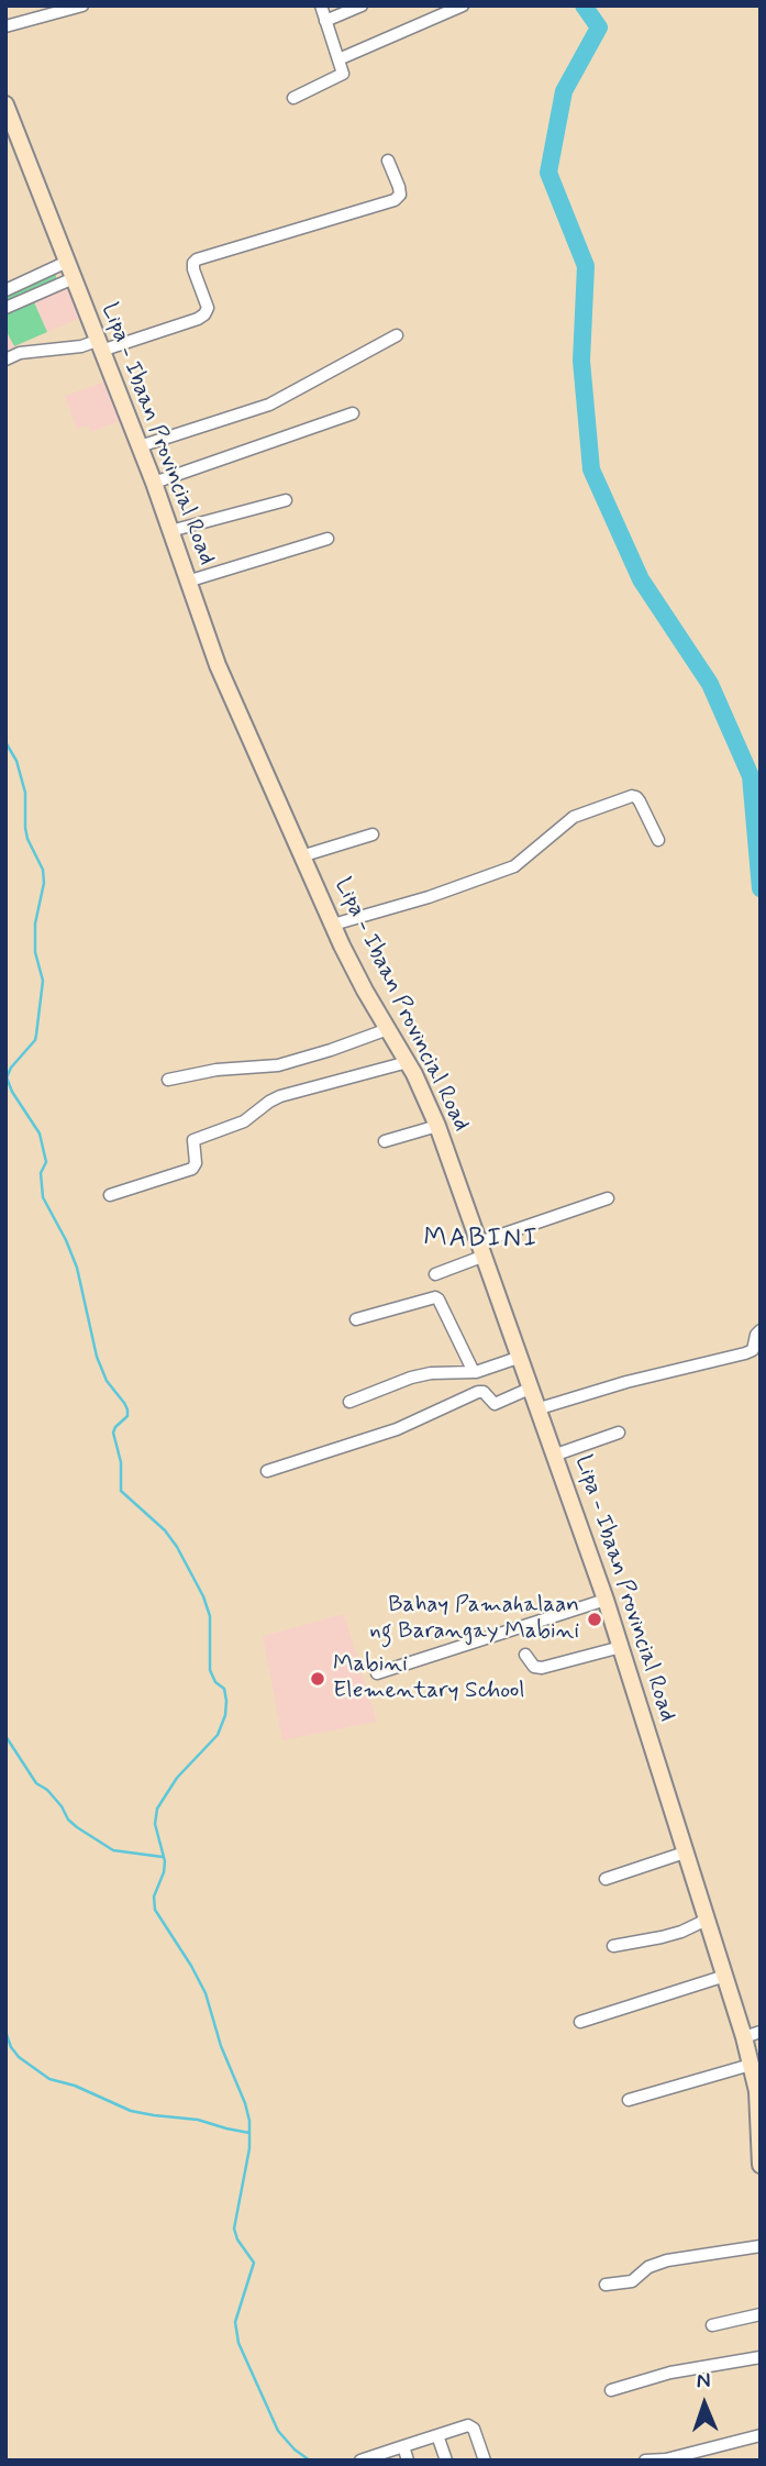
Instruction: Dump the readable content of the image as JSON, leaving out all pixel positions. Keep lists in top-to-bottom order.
{
  "streets": {
    "main road": ["Lipa - Ibaan Provincial Road"]
  },
  "districts": ["MABINI"],
  "places": ["Bahay Pamahalaan ng Barangay Mabini", "Mabini Elementary School"],
  "north": "top"
}
